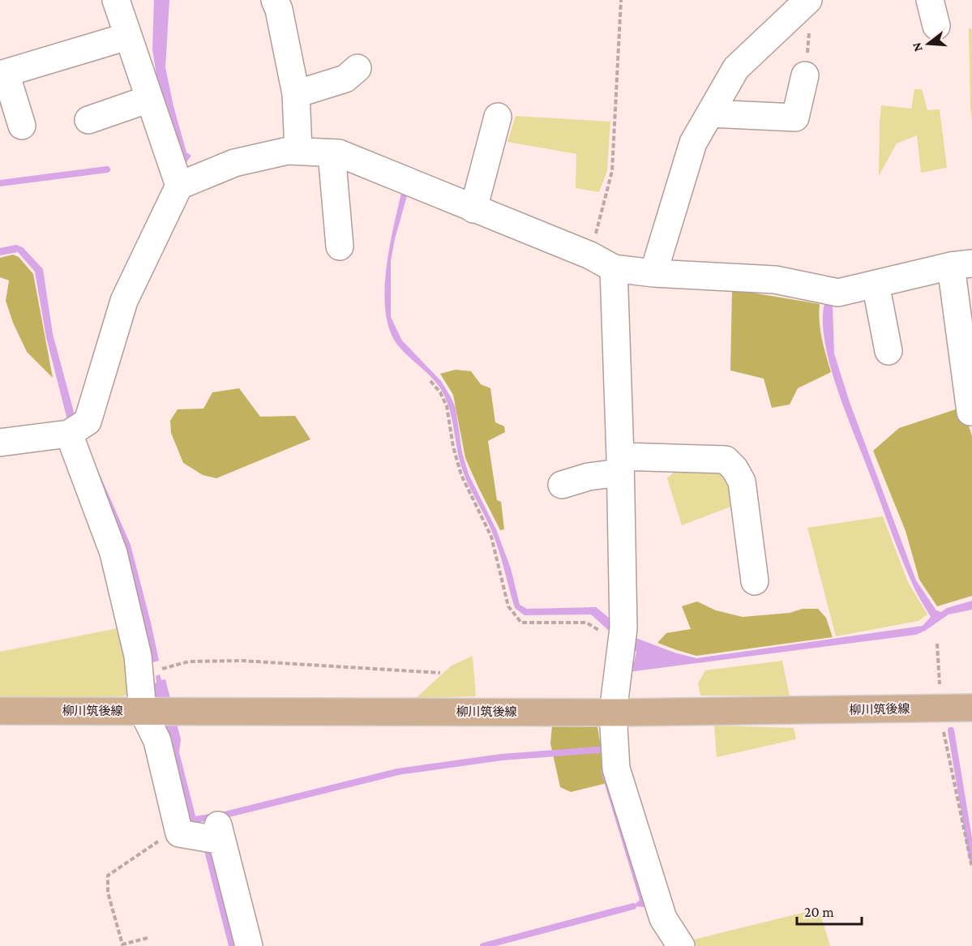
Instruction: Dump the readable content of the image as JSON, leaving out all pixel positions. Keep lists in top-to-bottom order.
{
  "streets": {
    "main road": ["柳川筑後線"]
  },
  "scale_bar": "20 m",
  "north": "left"
}
